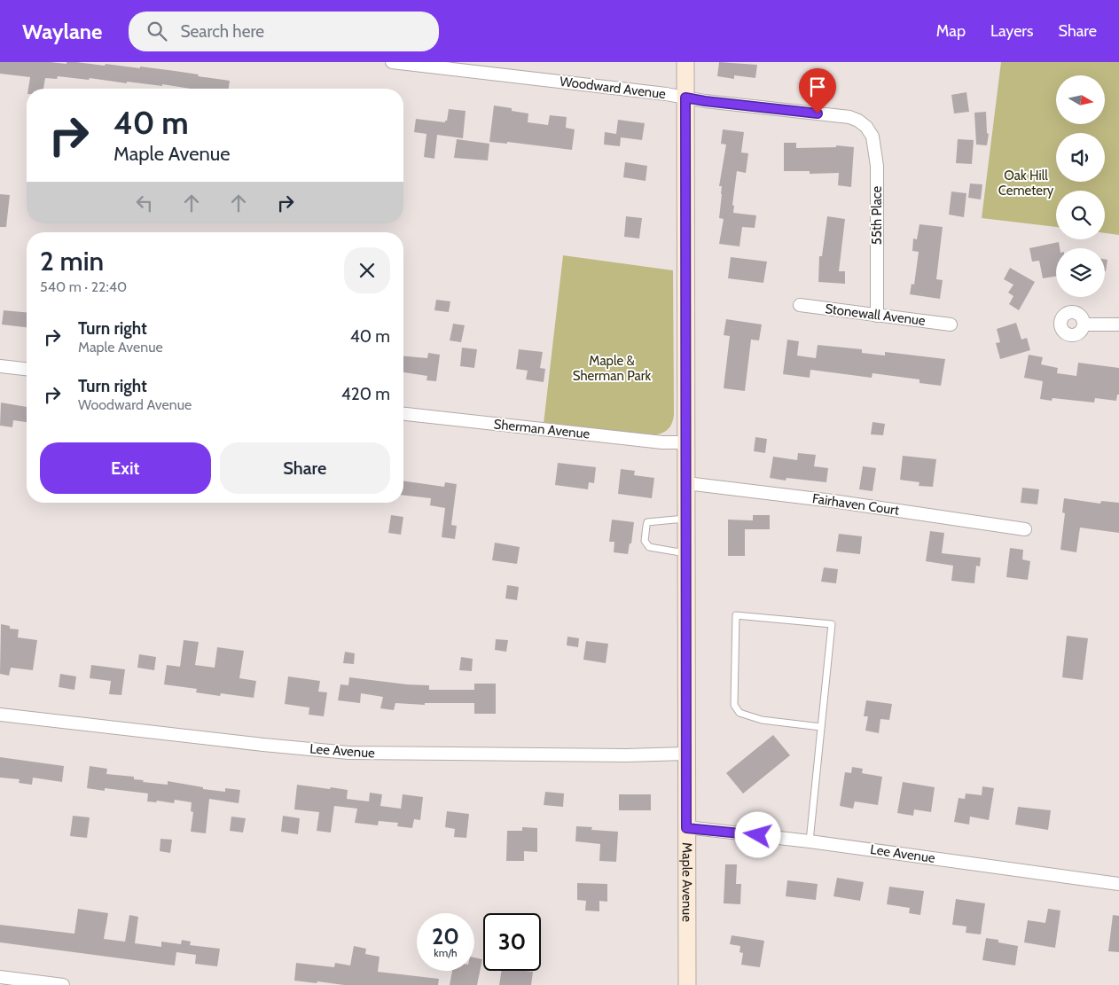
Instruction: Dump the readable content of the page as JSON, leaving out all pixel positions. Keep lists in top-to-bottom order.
{
  "streets": {
    "main road": ["Maple Avenue"],
    "street": [
      "Woodward Avenue",
      "55th Place",
      "Stonewall Avenue",
      "Sherman Avenue",
      "Fairhaven Court",
      "Lee Avenue"
    ]
  },
  "crossings": [
    ["Woodward Avenue", "55th Place"],
    ["Woodward Avenue", "Maple Avenue"],
    ["55th Place", "Stonewall Avenue"],
    ["Sherman Avenue", "Maple Avenue"],
    ["Fairhaven Court", "Maple Avenue"],
    ["Lee Avenue", "Maple Avenue"]
  ],
  "parks": ["Oak Hill Cemetery", "Maple & Sherman Park"],
  "north": "right",
  "page": {
    "header": "Waylane",
    "search": "Search here",
    "nav": ["Map", "Layers", "Share"],
    "turn": ["40 m", "Maple Avenue"],
    "heading": ["2 min", "540 m · 22:40"],
    "list": [
      {
        "name": "Turn right",
        "note": "Maple Avenue",
        "value": "40 m"
      },
      {
        "name": "Turn right",
        "note": "Woodward Avenue",
        "value": "420 m"
      }
    ],
    "buttons": ["Exit", "Share"],
    "speed": "20 km/h",
    "limit": "30"
  }
}
